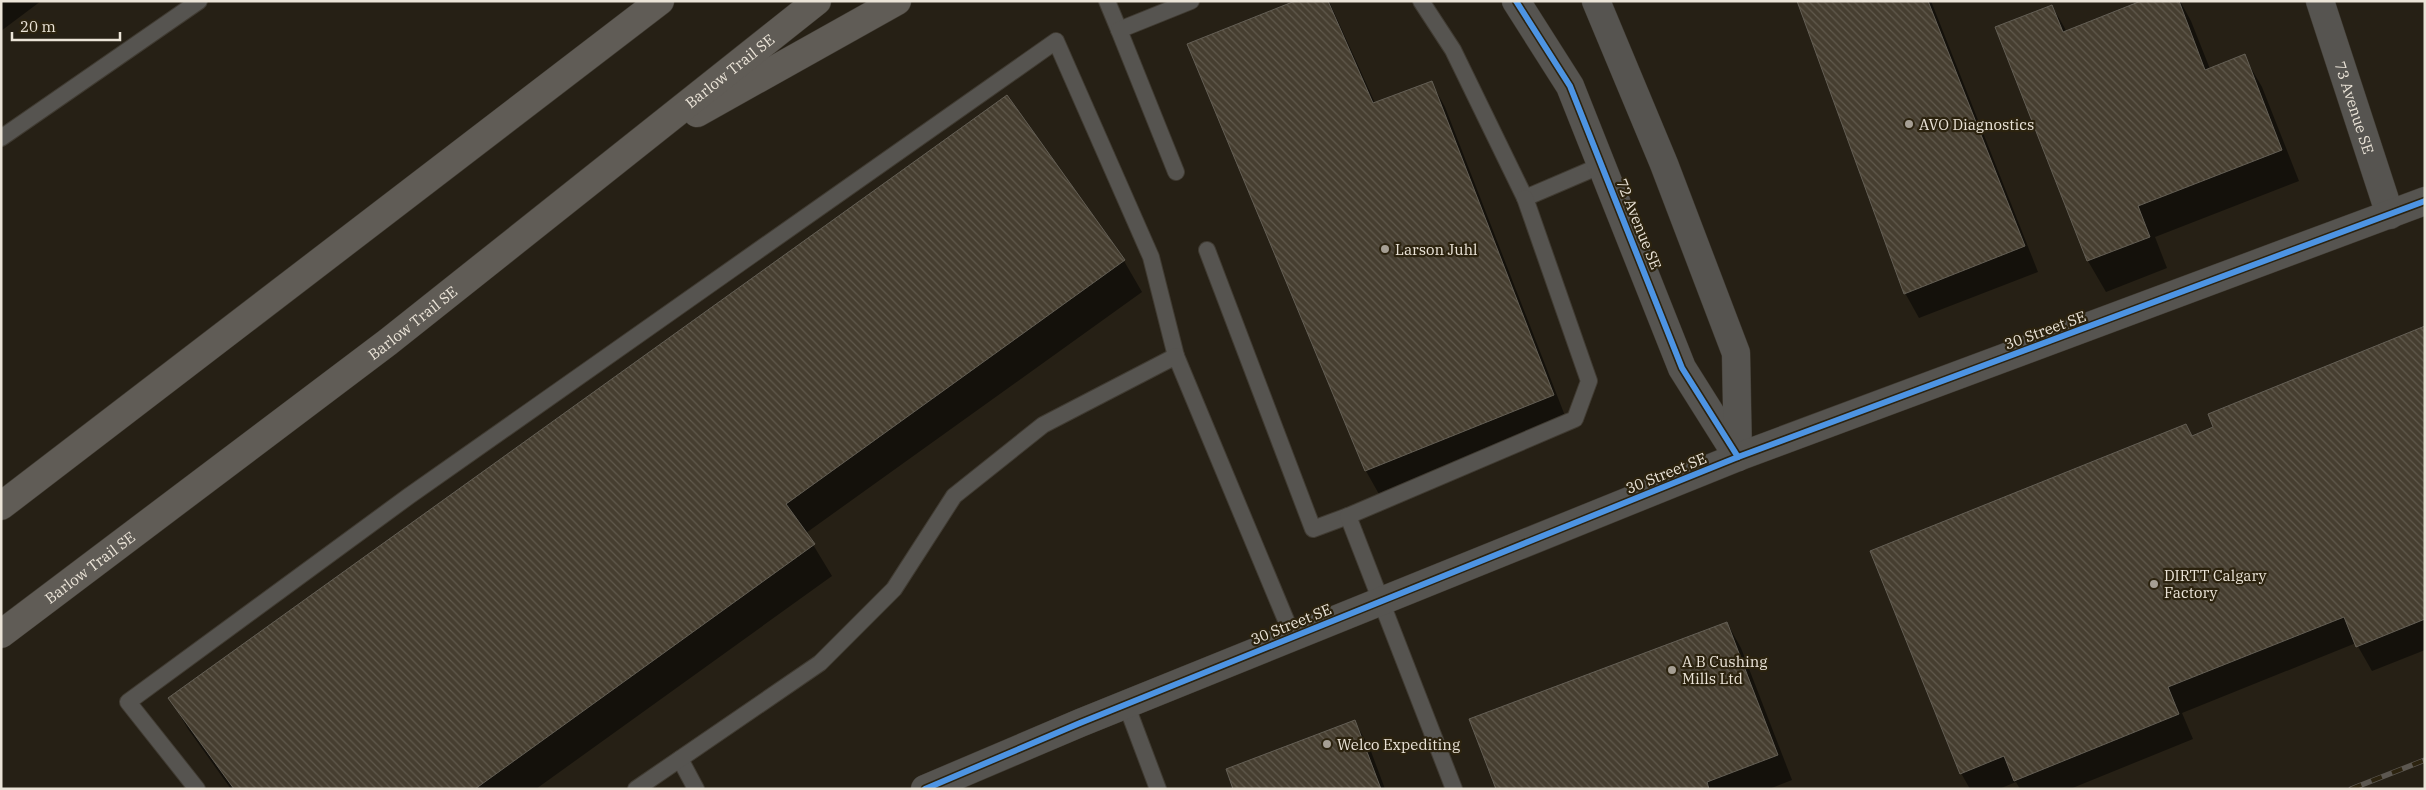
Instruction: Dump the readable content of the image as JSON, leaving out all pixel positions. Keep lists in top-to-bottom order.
{
  "streets": {
    "main road": ["Barlow Trail SE"],
    "street": ["73 Avenue SE", "72 Avenue SE", "30 Street SE"]
  },
  "crossings": [
    ["73 Avenue SE", "30 Street SE"],
    ["72 Avenue SE", "30 Street SE"]
  ],
  "places": [
    "AVO Diagnostics",
    "Larson Juhl",
    "DIRTT Calgary Factory",
    "A B Cushing Mills Ltd",
    "Welco Expediting"
  ],
  "scale_bar": "20 m"
}
